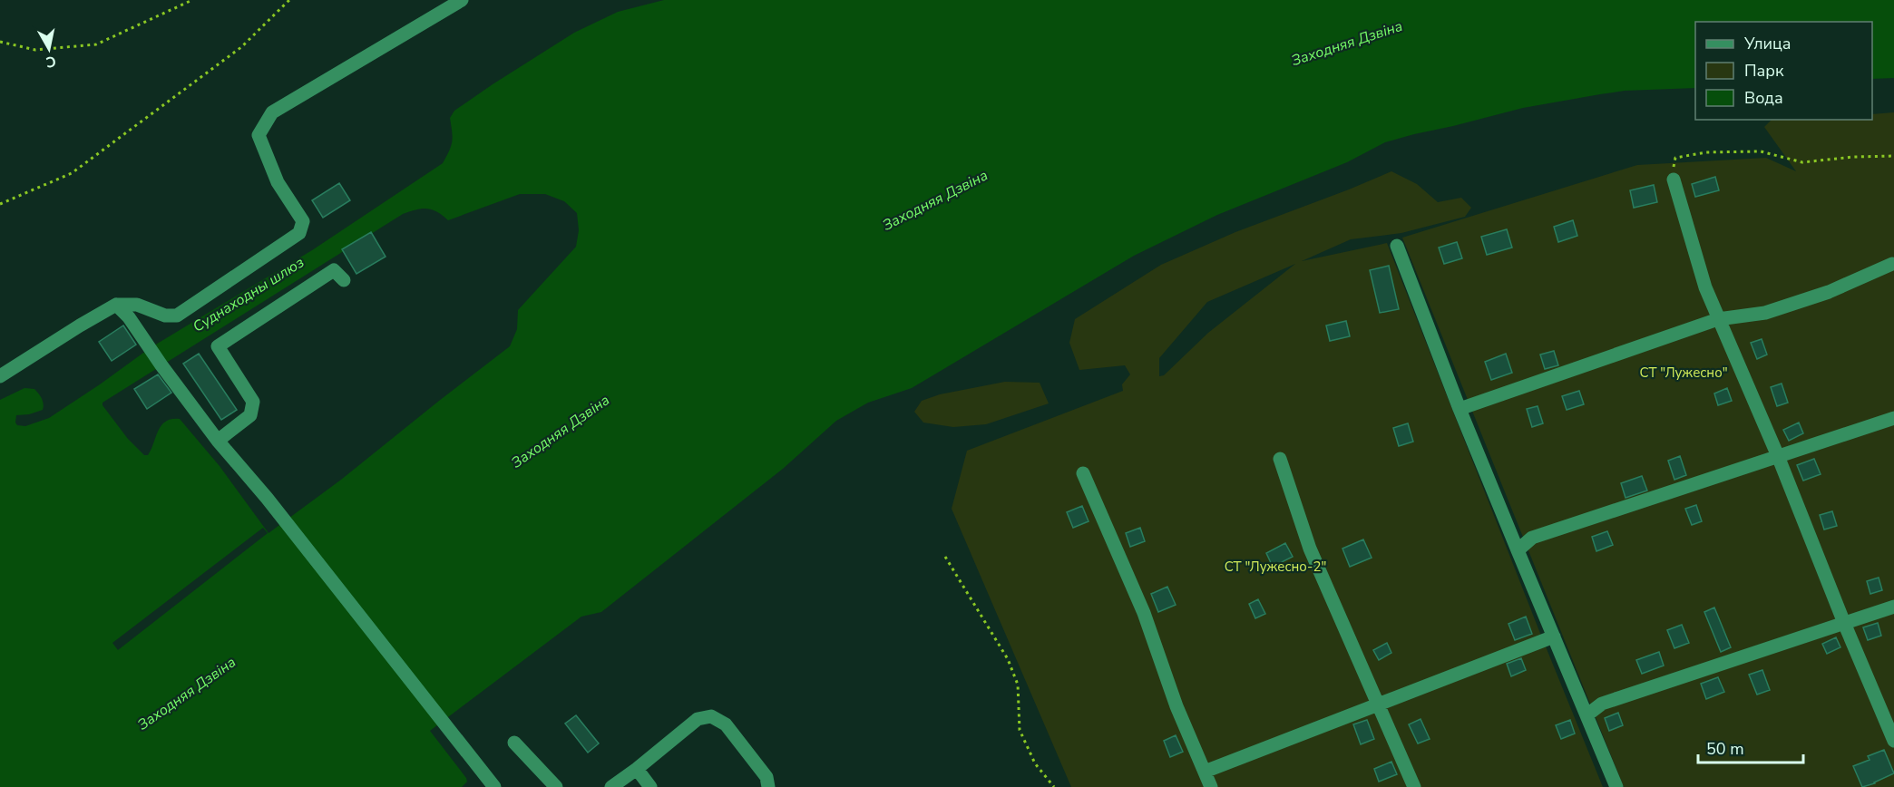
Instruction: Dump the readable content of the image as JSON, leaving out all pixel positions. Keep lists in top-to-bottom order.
{
  "water": ["Заходняя Дзвіна", "Суднаходны шлюз"],
  "parks": ["СТ \"Лужесно\"", "СТ \"Лужесно-2\""],
  "legend": ["Улица", "Парк", "Вода"],
  "scale_bar": "50 m",
  "north": "bottom"
}
